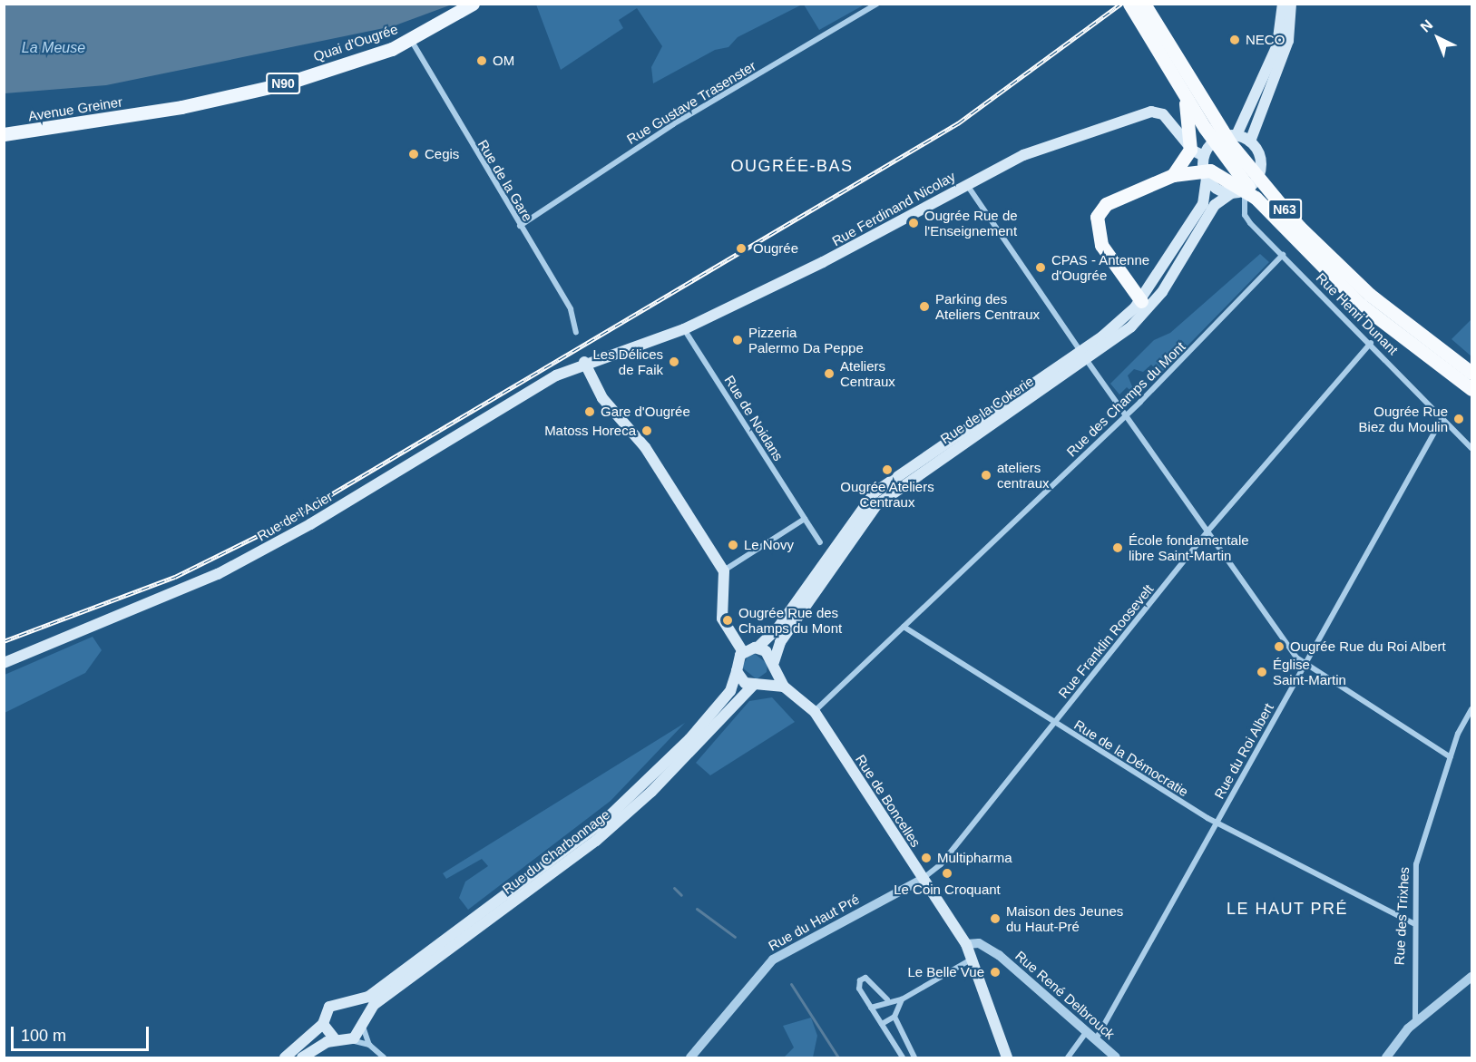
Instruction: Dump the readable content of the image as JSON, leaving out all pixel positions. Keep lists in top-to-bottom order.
{
  "streets": {
    "highway": ["N63"],
    "main road": [
      "Quai d'Ougrée",
      "N90",
      "Avenue Greiner",
      "Rue Ferdinand Nicolay",
      "Rue de la Cokerie",
      "Rue de l'Acier",
      "Rue de Boncelles",
      "Rue du Charbonnage"
    ],
    "street": [
      "Rue Gustave Trasenster",
      "Rue de la Gare",
      "Rue Henri Dunant",
      "Rue des Champs du Mont",
      "Rue de Noidans",
      "Rue Franklin Roosevelt",
      "Rue du Roi Albert",
      "Rue de la Démocratie",
      "Rue des Trixhes",
      "Rue du Haut Pré",
      "Rue René Delbrouck"
    ]
  },
  "crossings": [
    ["Quai d'Ougrée", "N90"],
    ["Quai d'Ougrée", "Avenue Greiner"],
    ["Quai d'Ougrée", "Rue de la Gare"],
    ["N90", "Rue de la Gare"],
    ["Rue Gustave Trasenster", "Rue de la Gare"],
    ["Rue Ferdinand Nicolay", "Rue de la Cokerie"],
    ["Rue Ferdinand Nicolay", "Rue de Noidans"],
    ["Rue Ferdinand Nicolay", "Rue de l'Acier"],
    ["N63", "Rue Henri Dunant"],
    ["Rue Henri Dunant", "Rue des Champs du Mont"],
    ["Rue Henri Dunant", "Rue Franklin Roosevelt"],
    ["Rue Henri Dunant", "Rue du Roi Albert"],
    ["Rue des Champs du Mont", "Rue de la Démocratie"],
    ["Rue des Champs du Mont", "Rue de Boncelles"],
    ["Rue de la Cokerie", "Rue de Boncelles"],
    ["Rue Franklin Roosevelt", "Rue de la Démocratie"],
    ["Rue Franklin Roosevelt", "Rue de Boncelles"],
    ["Rue Franklin Roosevelt", "Rue du Haut Pré"],
    ["Rue du Roi Albert", "Rue de la Démocratie"],
    ["Rue du Roi Albert", "Rue René Delbrouck"],
    ["Rue de la Démocratie", "Rue des Trixhes"],
    ["Rue de Boncelles", "Rue du Haut Pré"],
    ["Rue de Boncelles", "Rue René Delbrouck"]
  ],
  "districts": ["OUGRÉE-BAS", "LE HAUT PRÉ"],
  "water": ["La Meuse"],
  "places": [
    "NECO",
    "OM",
    "Cegis",
    "Ougrée Rue de l'Enseignement",
    "Ougrée",
    "CPAS - Antenne d'Ougrée",
    "Parking des Ateliers Centraux",
    "Pizzeria Palermo Da Peppe",
    "Les Délices de Faik",
    "Ateliers Centraux",
    "Gare d'Ougrée",
    "Ougrée Rue Biez du Moulin",
    "Matoss Horeca",
    "Ougrée Ateliers Centraux",
    "ateliers centraux",
    "Le Novy",
    "École fondamentale libre Saint-Martin",
    "Ougrée Rue des Champs du Mont",
    "Ougrée Rue du Roi Albert",
    "Église Saint-Martin",
    "Multipharma",
    "Le Coin Croquant",
    "Maison des Jeunes du Haut-Pré",
    "Le Belle Vue"
  ],
  "scale_bar": "100 m",
  "north": "top left"
}
